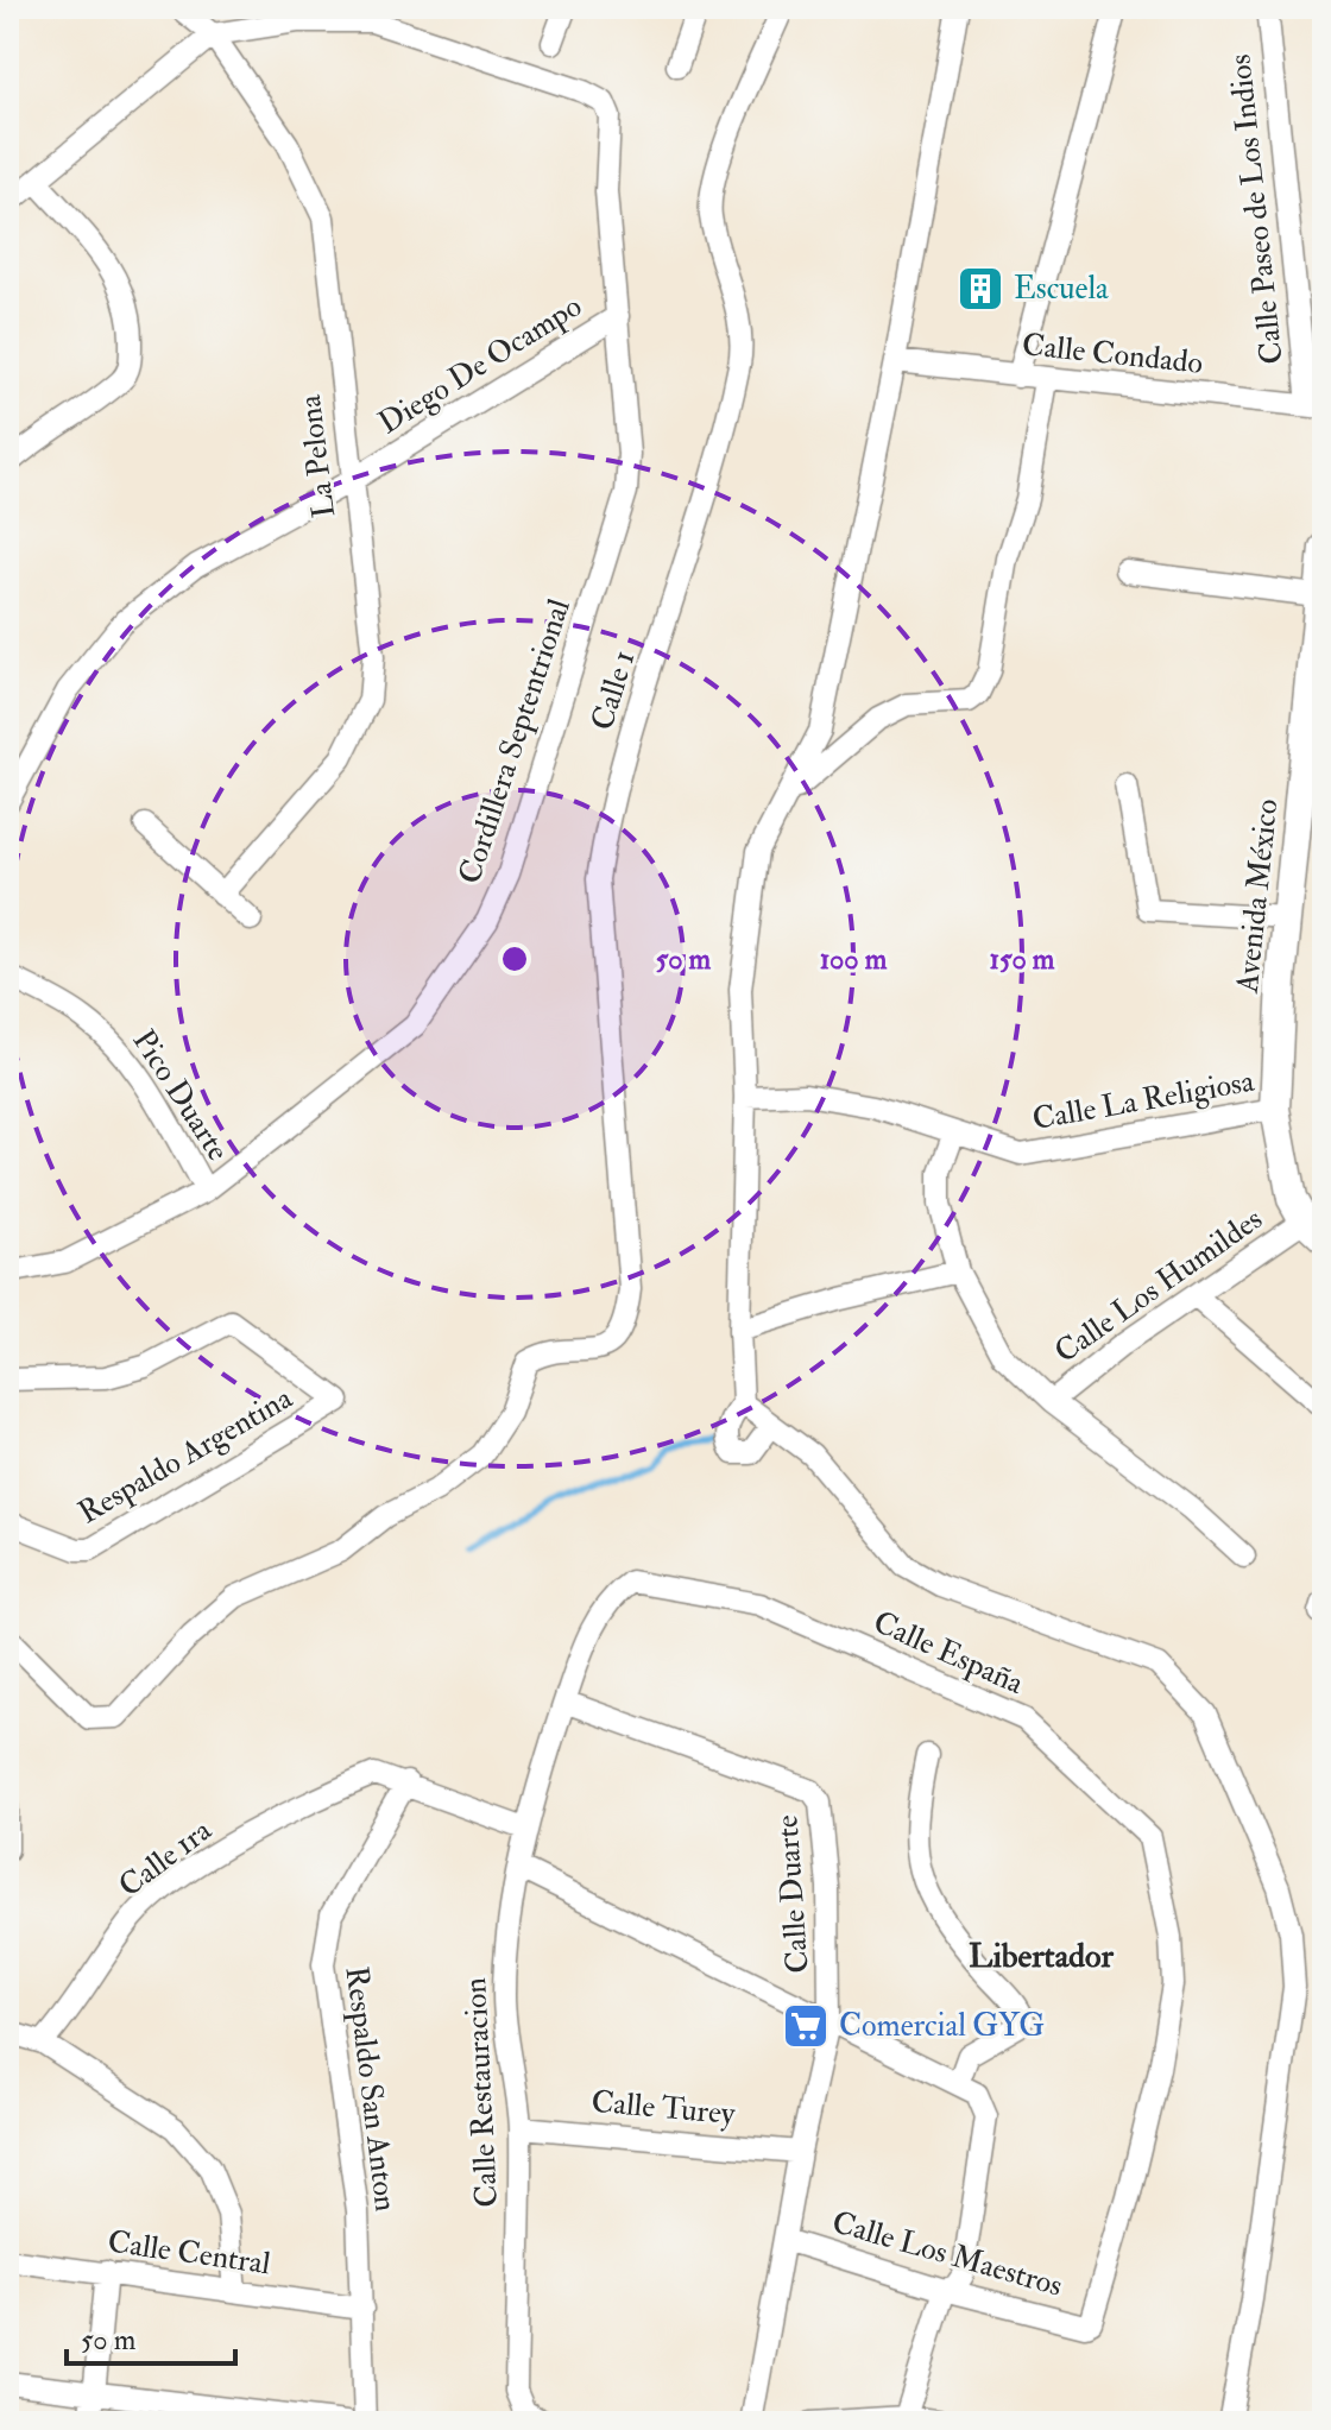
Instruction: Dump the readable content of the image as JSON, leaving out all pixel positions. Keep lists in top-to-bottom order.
{
  "streets": {
    "street": [
      "Calle Paseo de Los Indios",
      "Calle Condado",
      "Diego De Ocampo",
      "La Pelona",
      "Calle 1",
      "Cordillera Septentrional",
      "Avenida México",
      "Pico Duarte",
      "Calle La Religiosa",
      "Calle Los Humildes",
      "Respaldo Argentina",
      "Calle España",
      "Calle 1ra",
      "Calle Duarte",
      "Respaldo San Anton",
      "Calle Restauracion",
      "Calle Turey",
      "Calle Central",
      "Calle Los Maestros"
    ]
  },
  "crossings": [
    ["Calle Paseo de Los Indios", "Calle Condado"],
    ["Diego De Ocampo", "La Pelona"],
    ["Diego De Ocampo", "Cordillera Septentrional"],
    ["La Pelona", "Cordillera Septentrional"],
    ["Cordillera Septentrional", "Pico Duarte"],
    ["Avenida México", "Calle La Religiosa"],
    ["Avenida México", "Calle Los Humildes"],
    ["Calle España", "Calle Duarte"],
    ["Calle España", "Calle Restauracion"],
    ["Calle España", "Calle Los Maestros"],
    ["Calle 1ra", "Respaldo San Anton"],
    ["Calle Duarte", "Calle Turey"],
    ["Calle Duarte", "Calle Los Maestros"],
    ["Respaldo San Anton", "Calle Central"],
    ["Calle Restauracion", "Calle Turey"]
  ],
  "districts": ["Libertador"],
  "places": {
    "building": ["Escuela"],
    "supermarket": ["Comercial GYG"]
  },
  "scale_bar": "50 m",
  "rings": ["50 m", "100 m", "150 m"]
}
